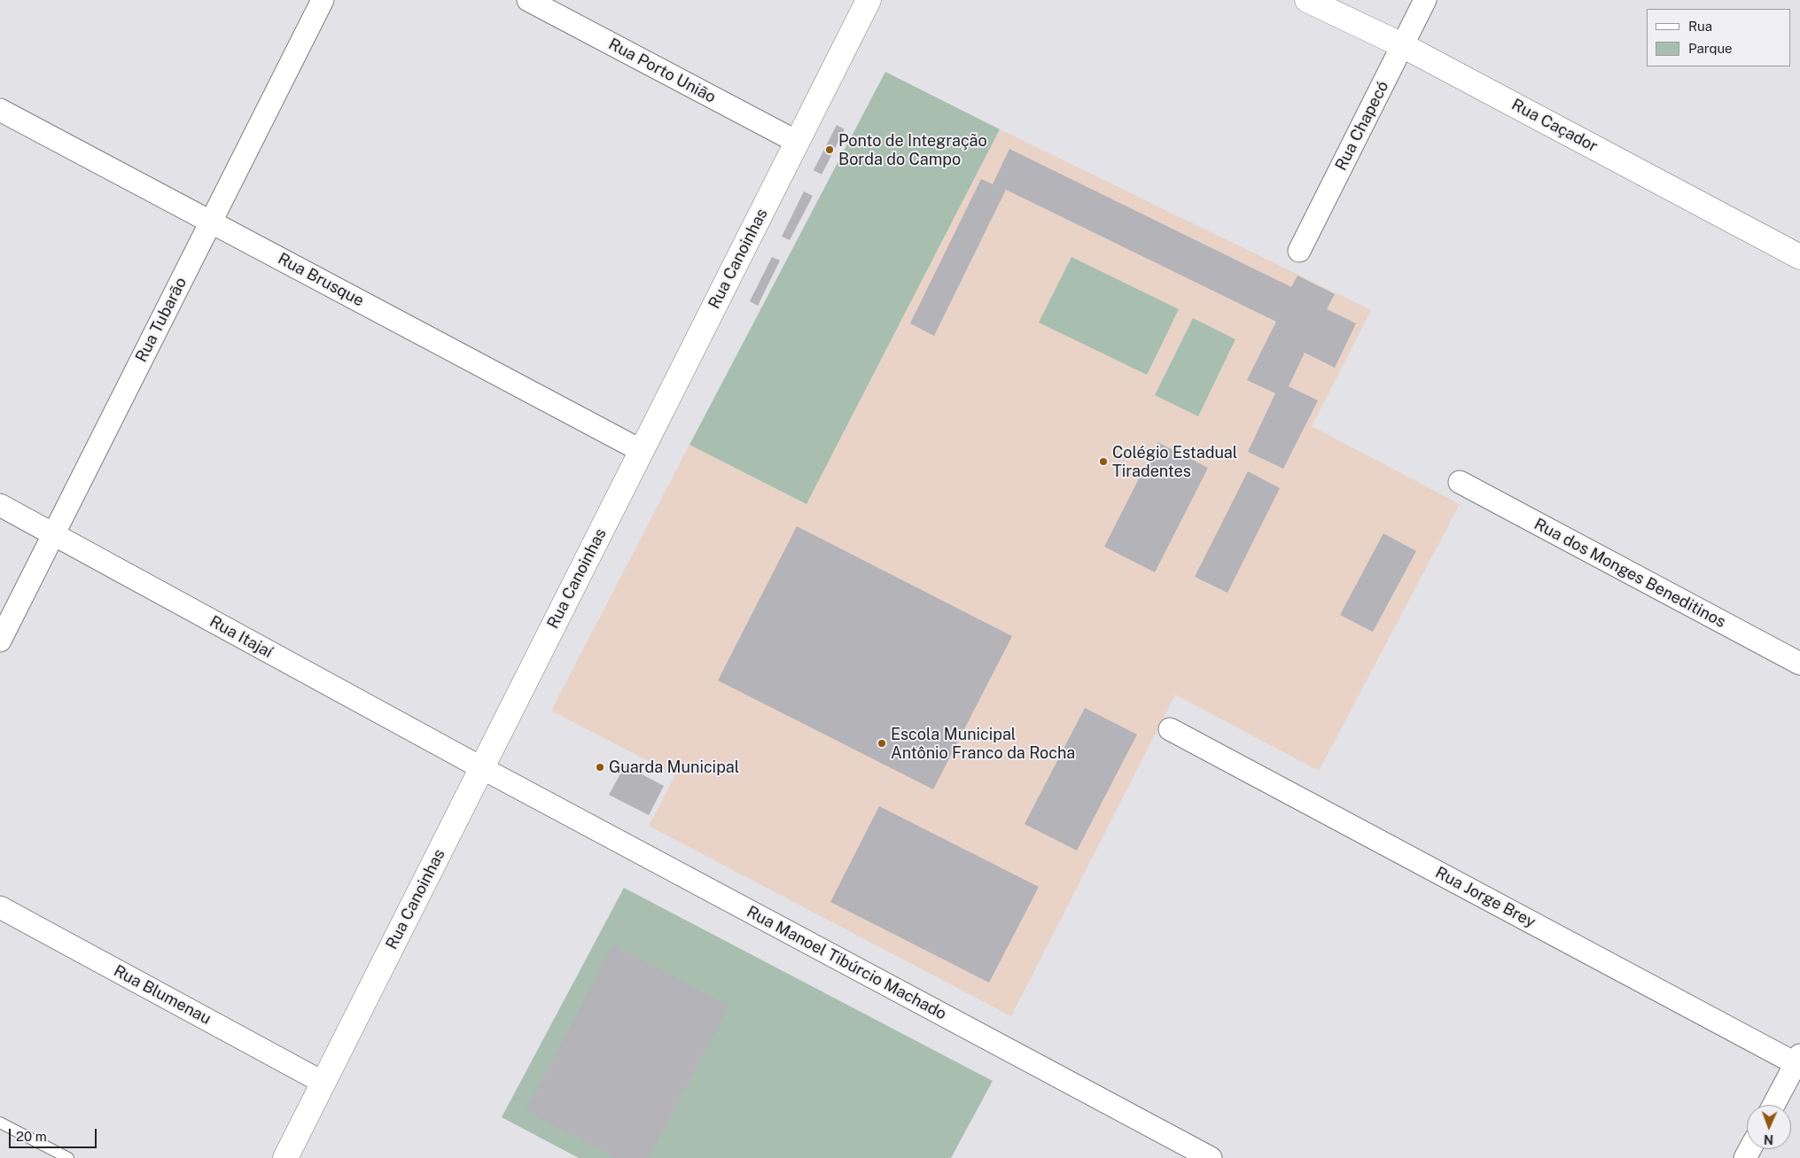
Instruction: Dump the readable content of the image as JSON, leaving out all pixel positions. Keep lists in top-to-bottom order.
{
  "streets": {
    "street": [
      "Rua Porto União",
      "Rua Chapecó",
      "Rua Caçador",
      "Rua Canoinhas",
      "Rua Brusque",
      "Rua Tubarão",
      "Rua dos Monges Beneditinos",
      "Rua Itajaí",
      "Rua Jorge Brey",
      "Rua Manoel Tibúrcio Machado",
      "Rua Blumenau"
    ]
  },
  "crossings": [
    ["Rua Porto União", "Rua Canoinhas"],
    ["Rua Chapecó", "Rua Caçador"],
    ["Rua Canoinhas", "Rua Brusque"],
    ["Rua Canoinhas", "Rua Itajaí"],
    ["Rua Canoinhas", "Rua Manoel Tibúrcio Machado"],
    ["Rua Canoinhas", "Rua Blumenau"],
    ["Rua Brusque", "Rua Tubarão"],
    ["Rua Tubarão", "Rua Itajaí"],
    ["Rua Itajaí", "Rua Manoel Tibúrcio Machado"]
  ],
  "places": [
    "Ponto de Integração Borda do Campo",
    "Colégio Estadual Tiradentes",
    "Escola Municipal Antônio Franco da Rocha",
    "Guarda Municipal"
  ],
  "legend": ["Rua", "Parque"],
  "scale_bar": "20 m",
  "north": "bottom"
}
